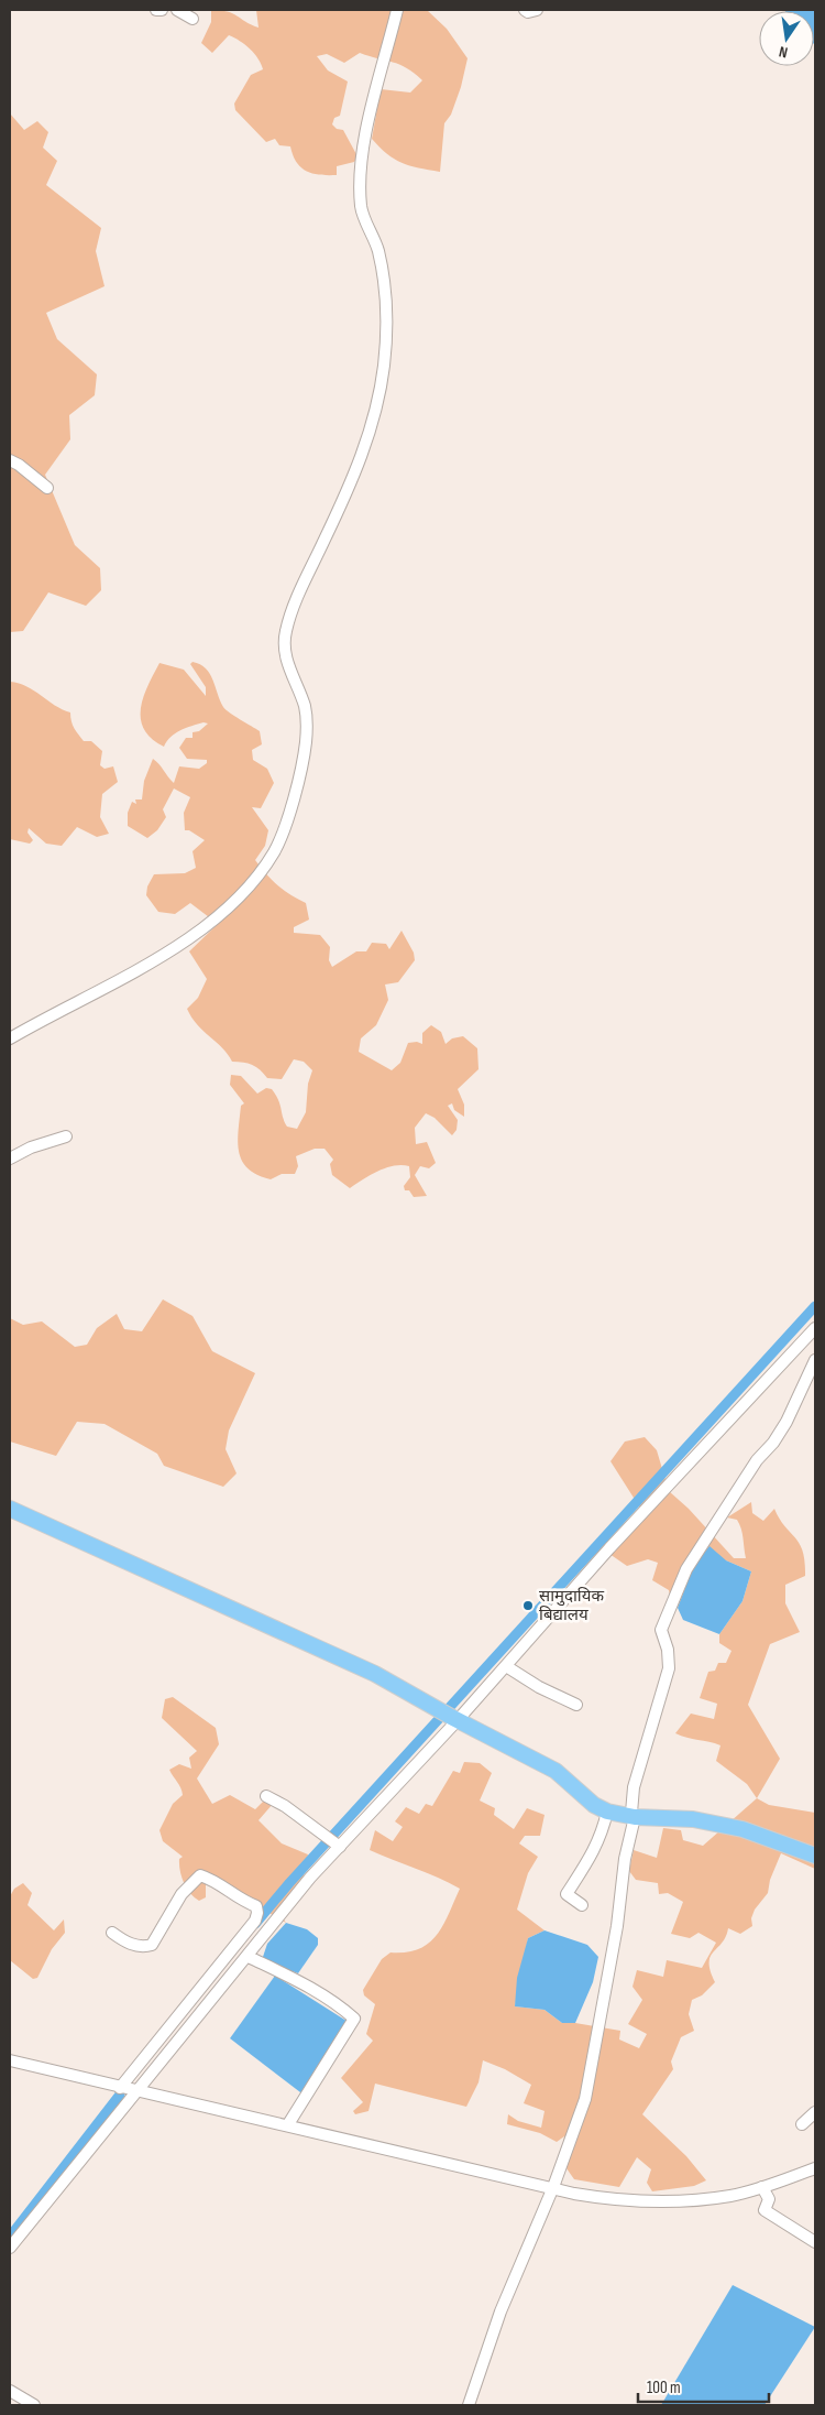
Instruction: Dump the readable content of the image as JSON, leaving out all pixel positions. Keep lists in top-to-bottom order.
{
  "places": ["सामुदायिक बिद्यालय"],
  "scale_bar": "100 m",
  "north": "bottom"
}
